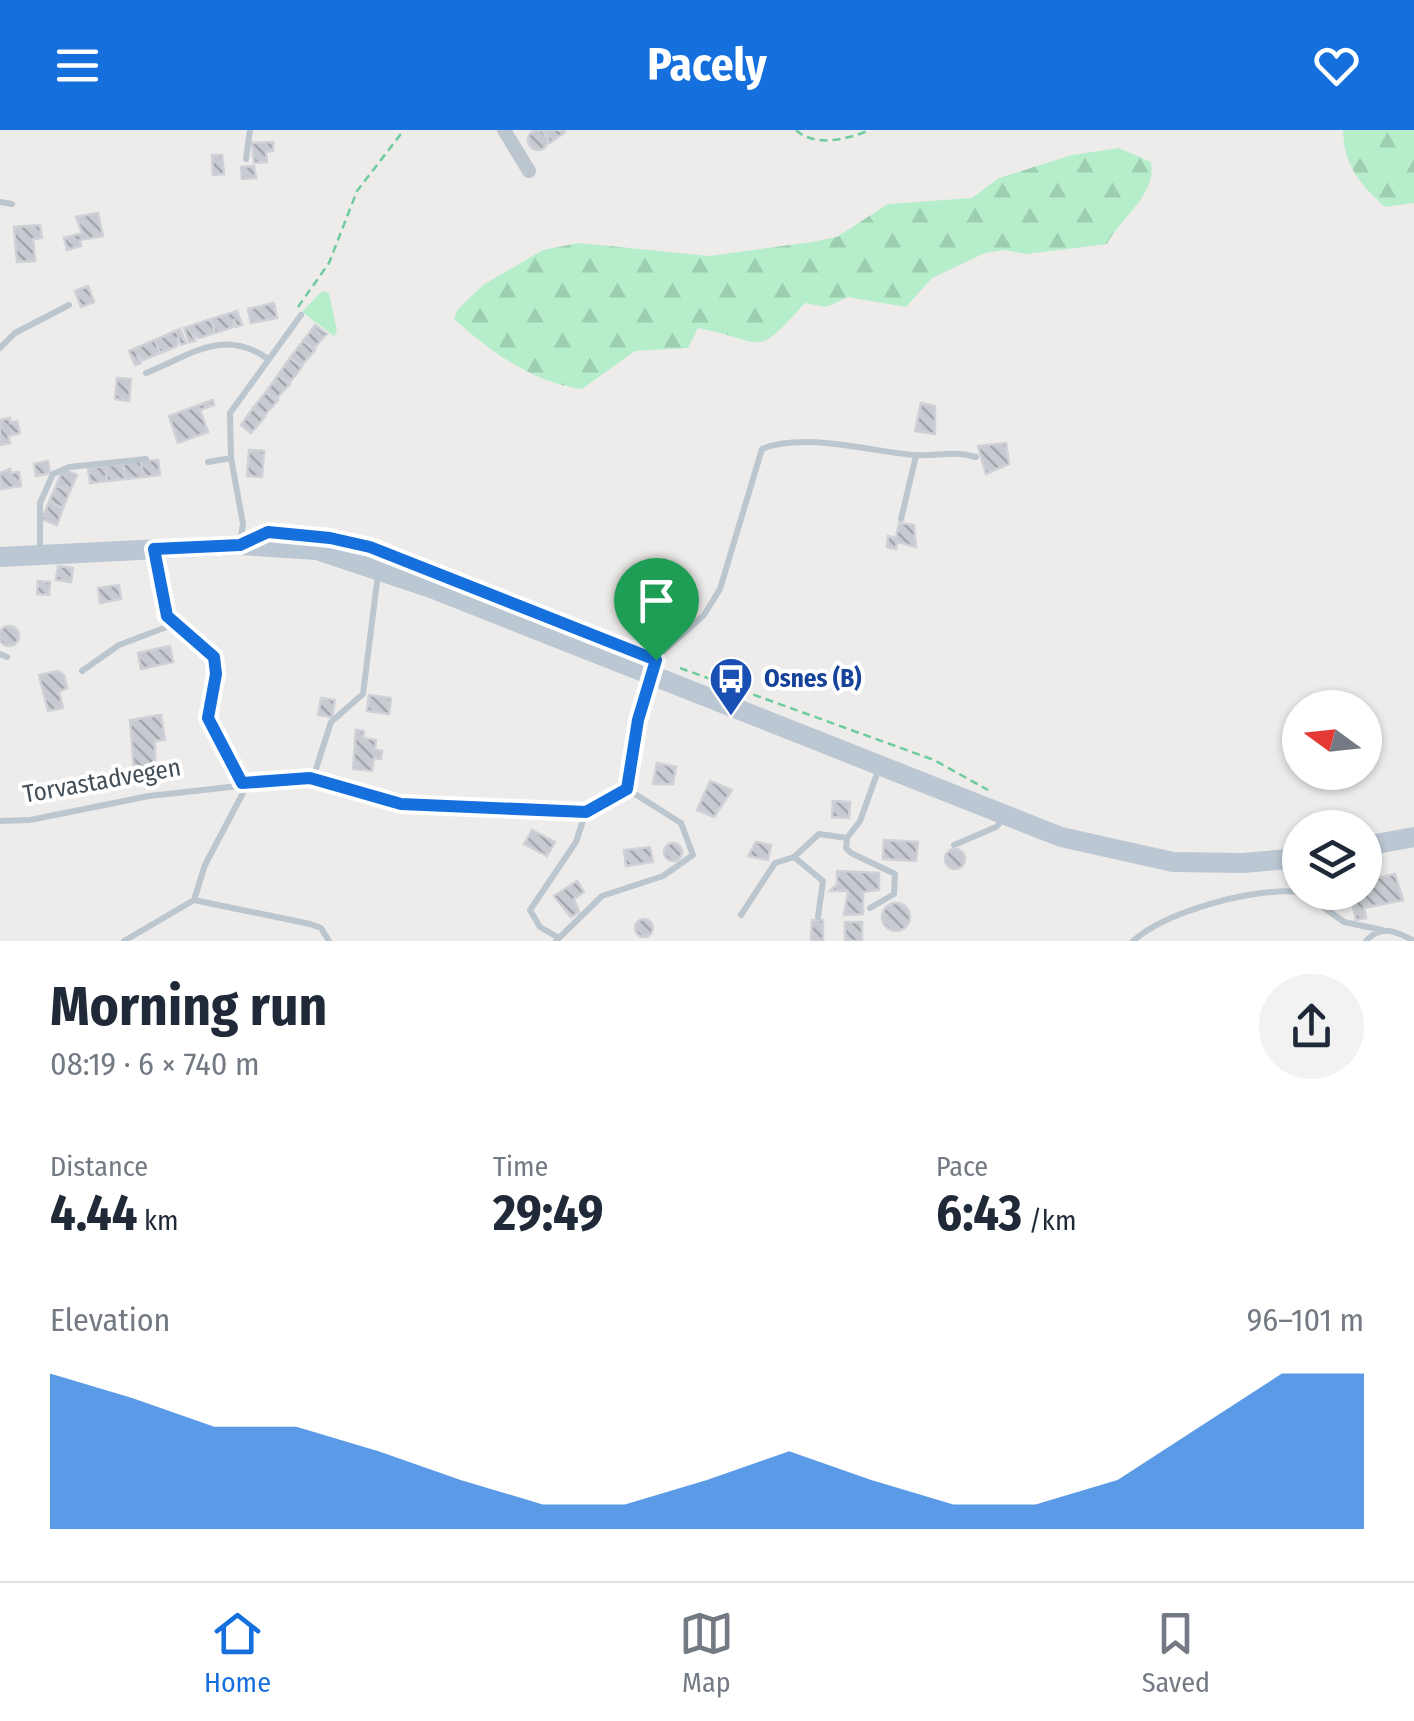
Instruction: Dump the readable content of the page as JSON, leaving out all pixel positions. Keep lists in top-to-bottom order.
{
  "streets": {
    "lane": ["Torvastadvegen"]
  },
  "places": {
    "bus stop": ["Osnes (B)"]
  },
  "north": "left",
  "page": {
    "header": "Pacely",
    "heading": ["Morning run", "08:19 · 6 × 740 m"],
    "stats": [
      ["Distance", "4.44 km"],
      ["Time", "29:49"],
      ["Pace", "6:43 /km"]
    ],
    "chart": ["Elevation", "96–101 m"],
    "tabs": ["Home", "Map", "Saved"]
  }
}
